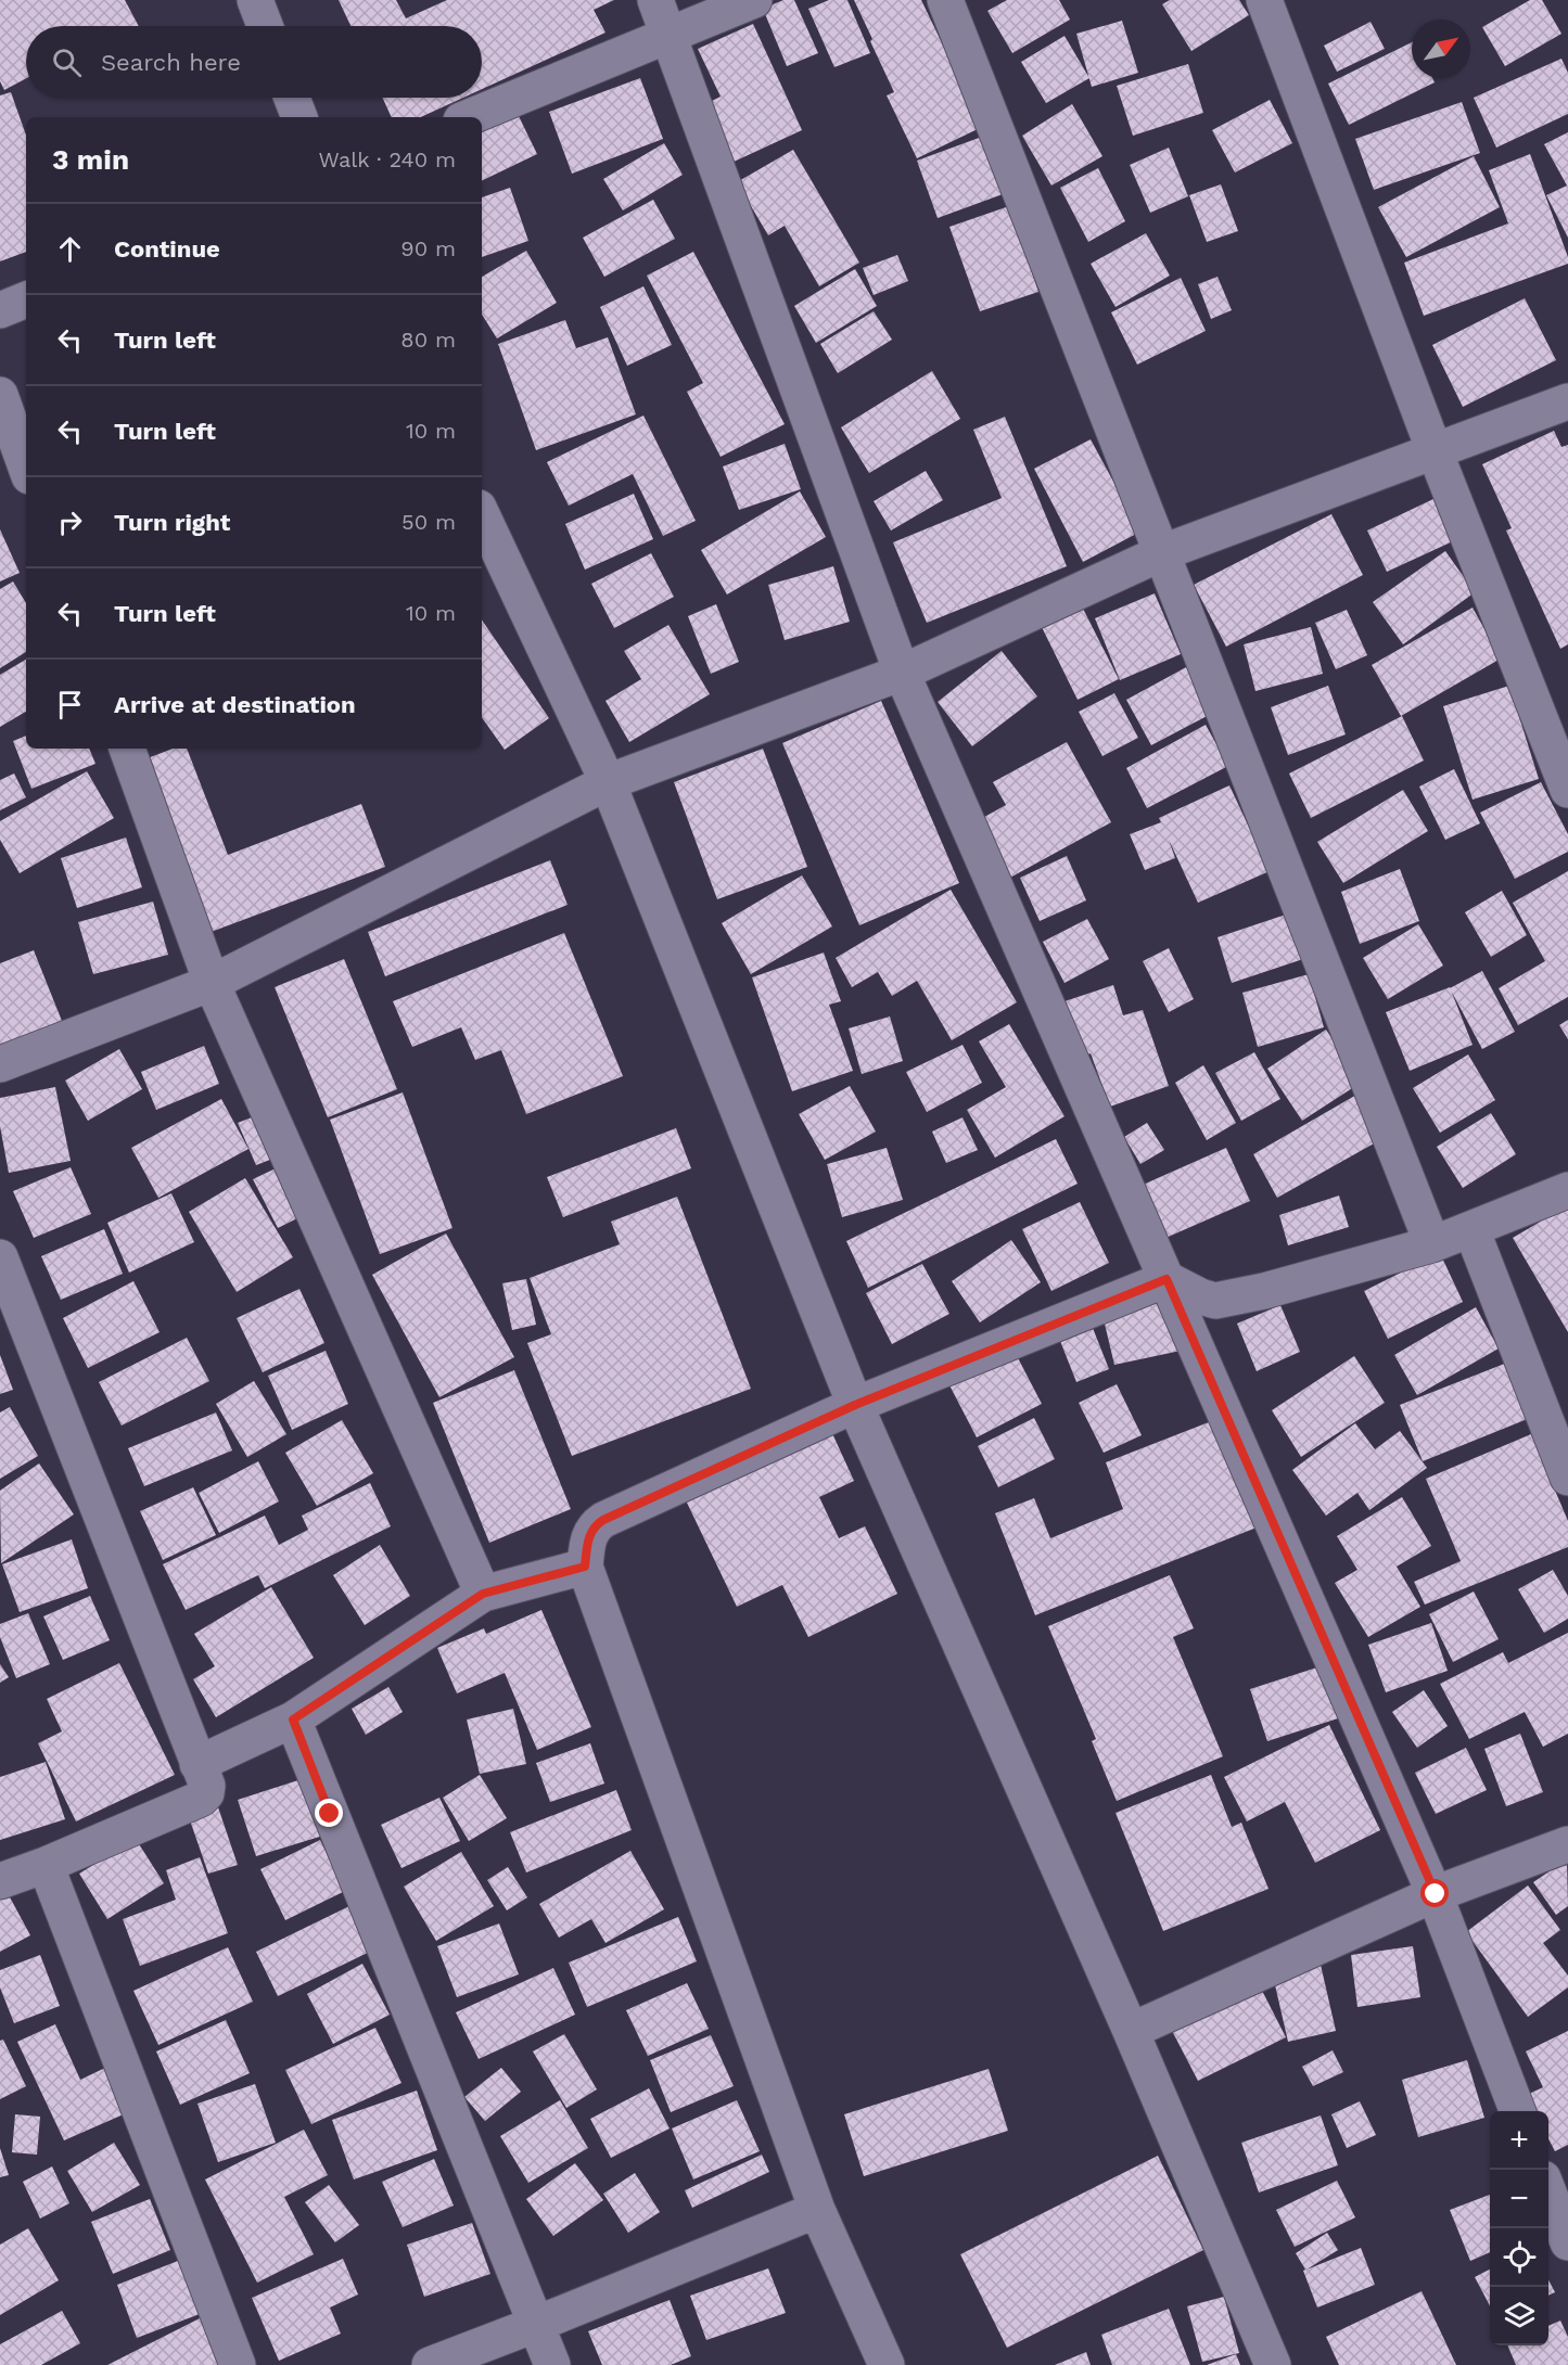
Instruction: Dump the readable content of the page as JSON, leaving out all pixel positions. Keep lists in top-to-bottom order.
{
  "north": "top right",
  "page": {
    "search": "Search here",
    "heading": ["3 min", "Walk · 240 m"],
    "list": [
      ["Continue", "90 m"],
      ["Turn left", "80 m"],
      ["Turn left", "10 m"],
      ["Turn right", "50 m"],
      ["Turn left", "10 m"],
      "Arrive at destination"
    ],
    "map_buttons": ["+", "−"]
  }
}
